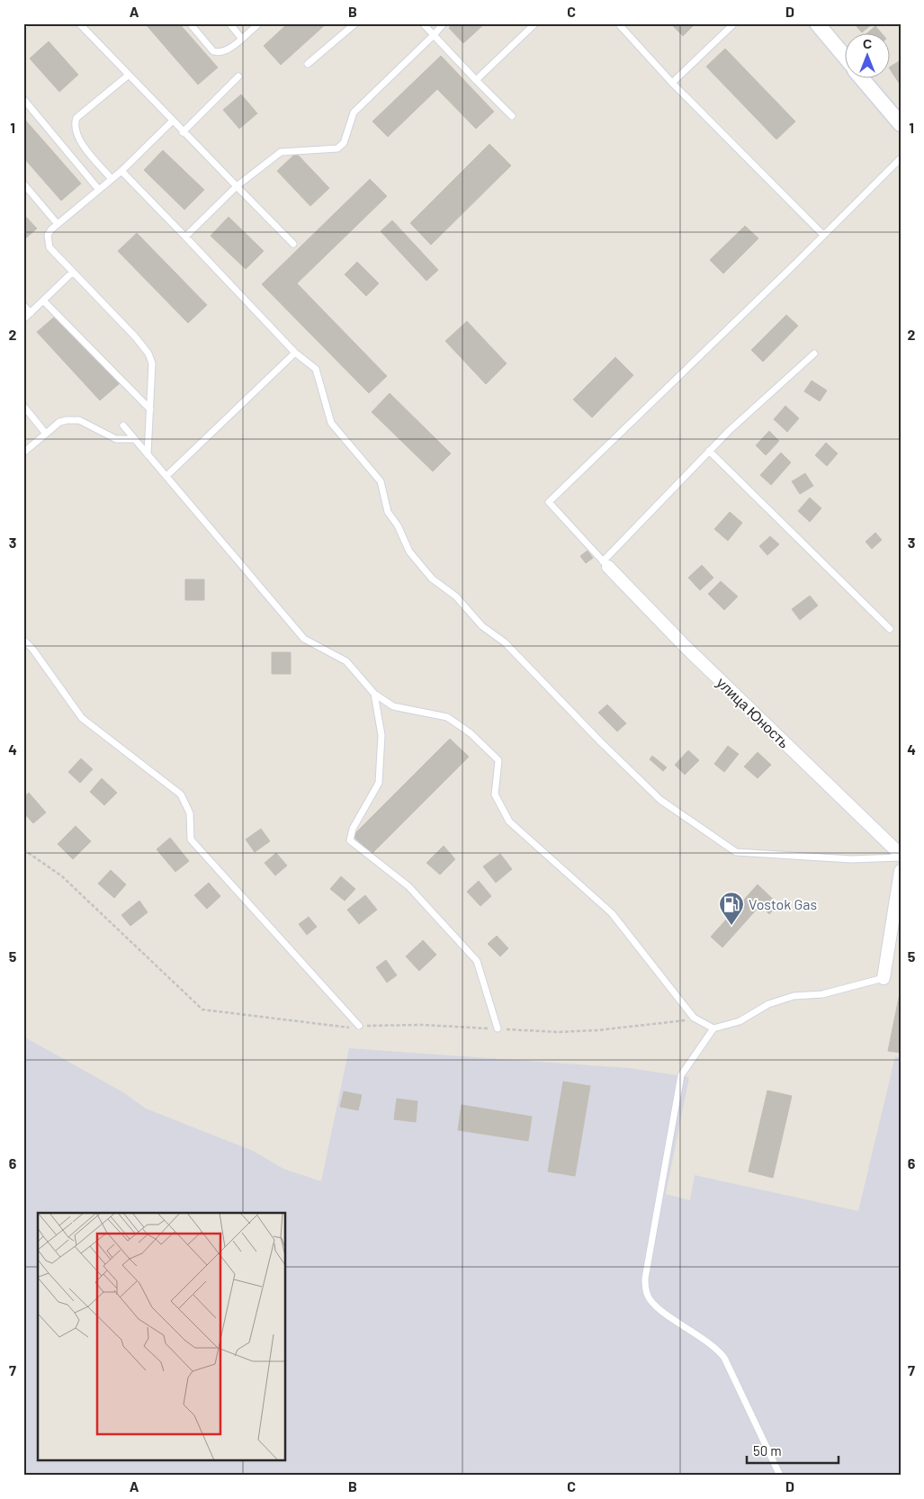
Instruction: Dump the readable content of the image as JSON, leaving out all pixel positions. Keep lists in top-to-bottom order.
{
  "streets": {
    "street": ["улица Юность"]
  },
  "places": {
    "fuel station": ["Vostok Gas"]
  },
  "scale_bar": "50 m",
  "north": "top",
  "grid": {
    "columns": [
      "A",
      "B",
      "C",
      "D"
    ],
    "rows": [
      "1",
      "2",
      "3",
      "4",
      "5",
      "6",
      "7"
    ]
  }
}
